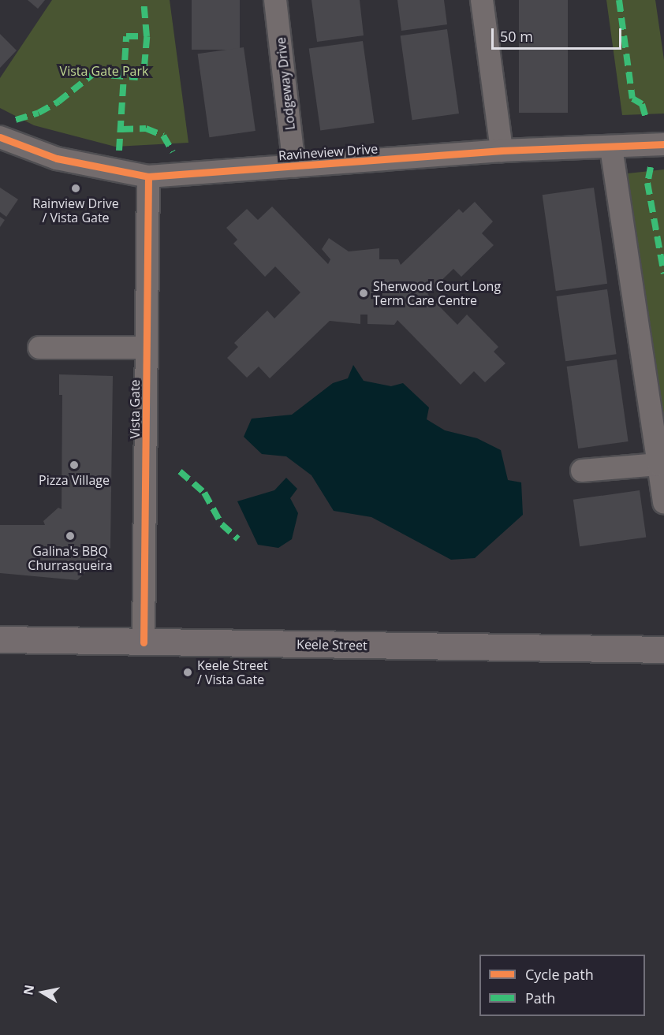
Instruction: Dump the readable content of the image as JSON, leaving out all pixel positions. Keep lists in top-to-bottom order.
{
  "streets": {
    "main road": ["Keele Street"],
    "street": ["Lodgeway Drive", "Ravineview Drive", "Vista Gate"]
  },
  "crossings": [
    ["Lodgeway Drive", "Ravineview Drive"],
    ["Ravineview Drive", "Vista Gate"],
    ["Vista Gate", "Keele Street"]
  ],
  "parks": ["Vista Gate Park"],
  "places": [
    "Rainview Drive / Vista Gate",
    "Sherwood Court Long Term Care Centre",
    "Pizza Village",
    "Galina's BBQ Churrasqueira",
    "Keele Street / Vista Gate"
  ],
  "legend": ["Cycle path", "Path"],
  "scale_bar": "50 m",
  "north": "left"
}
